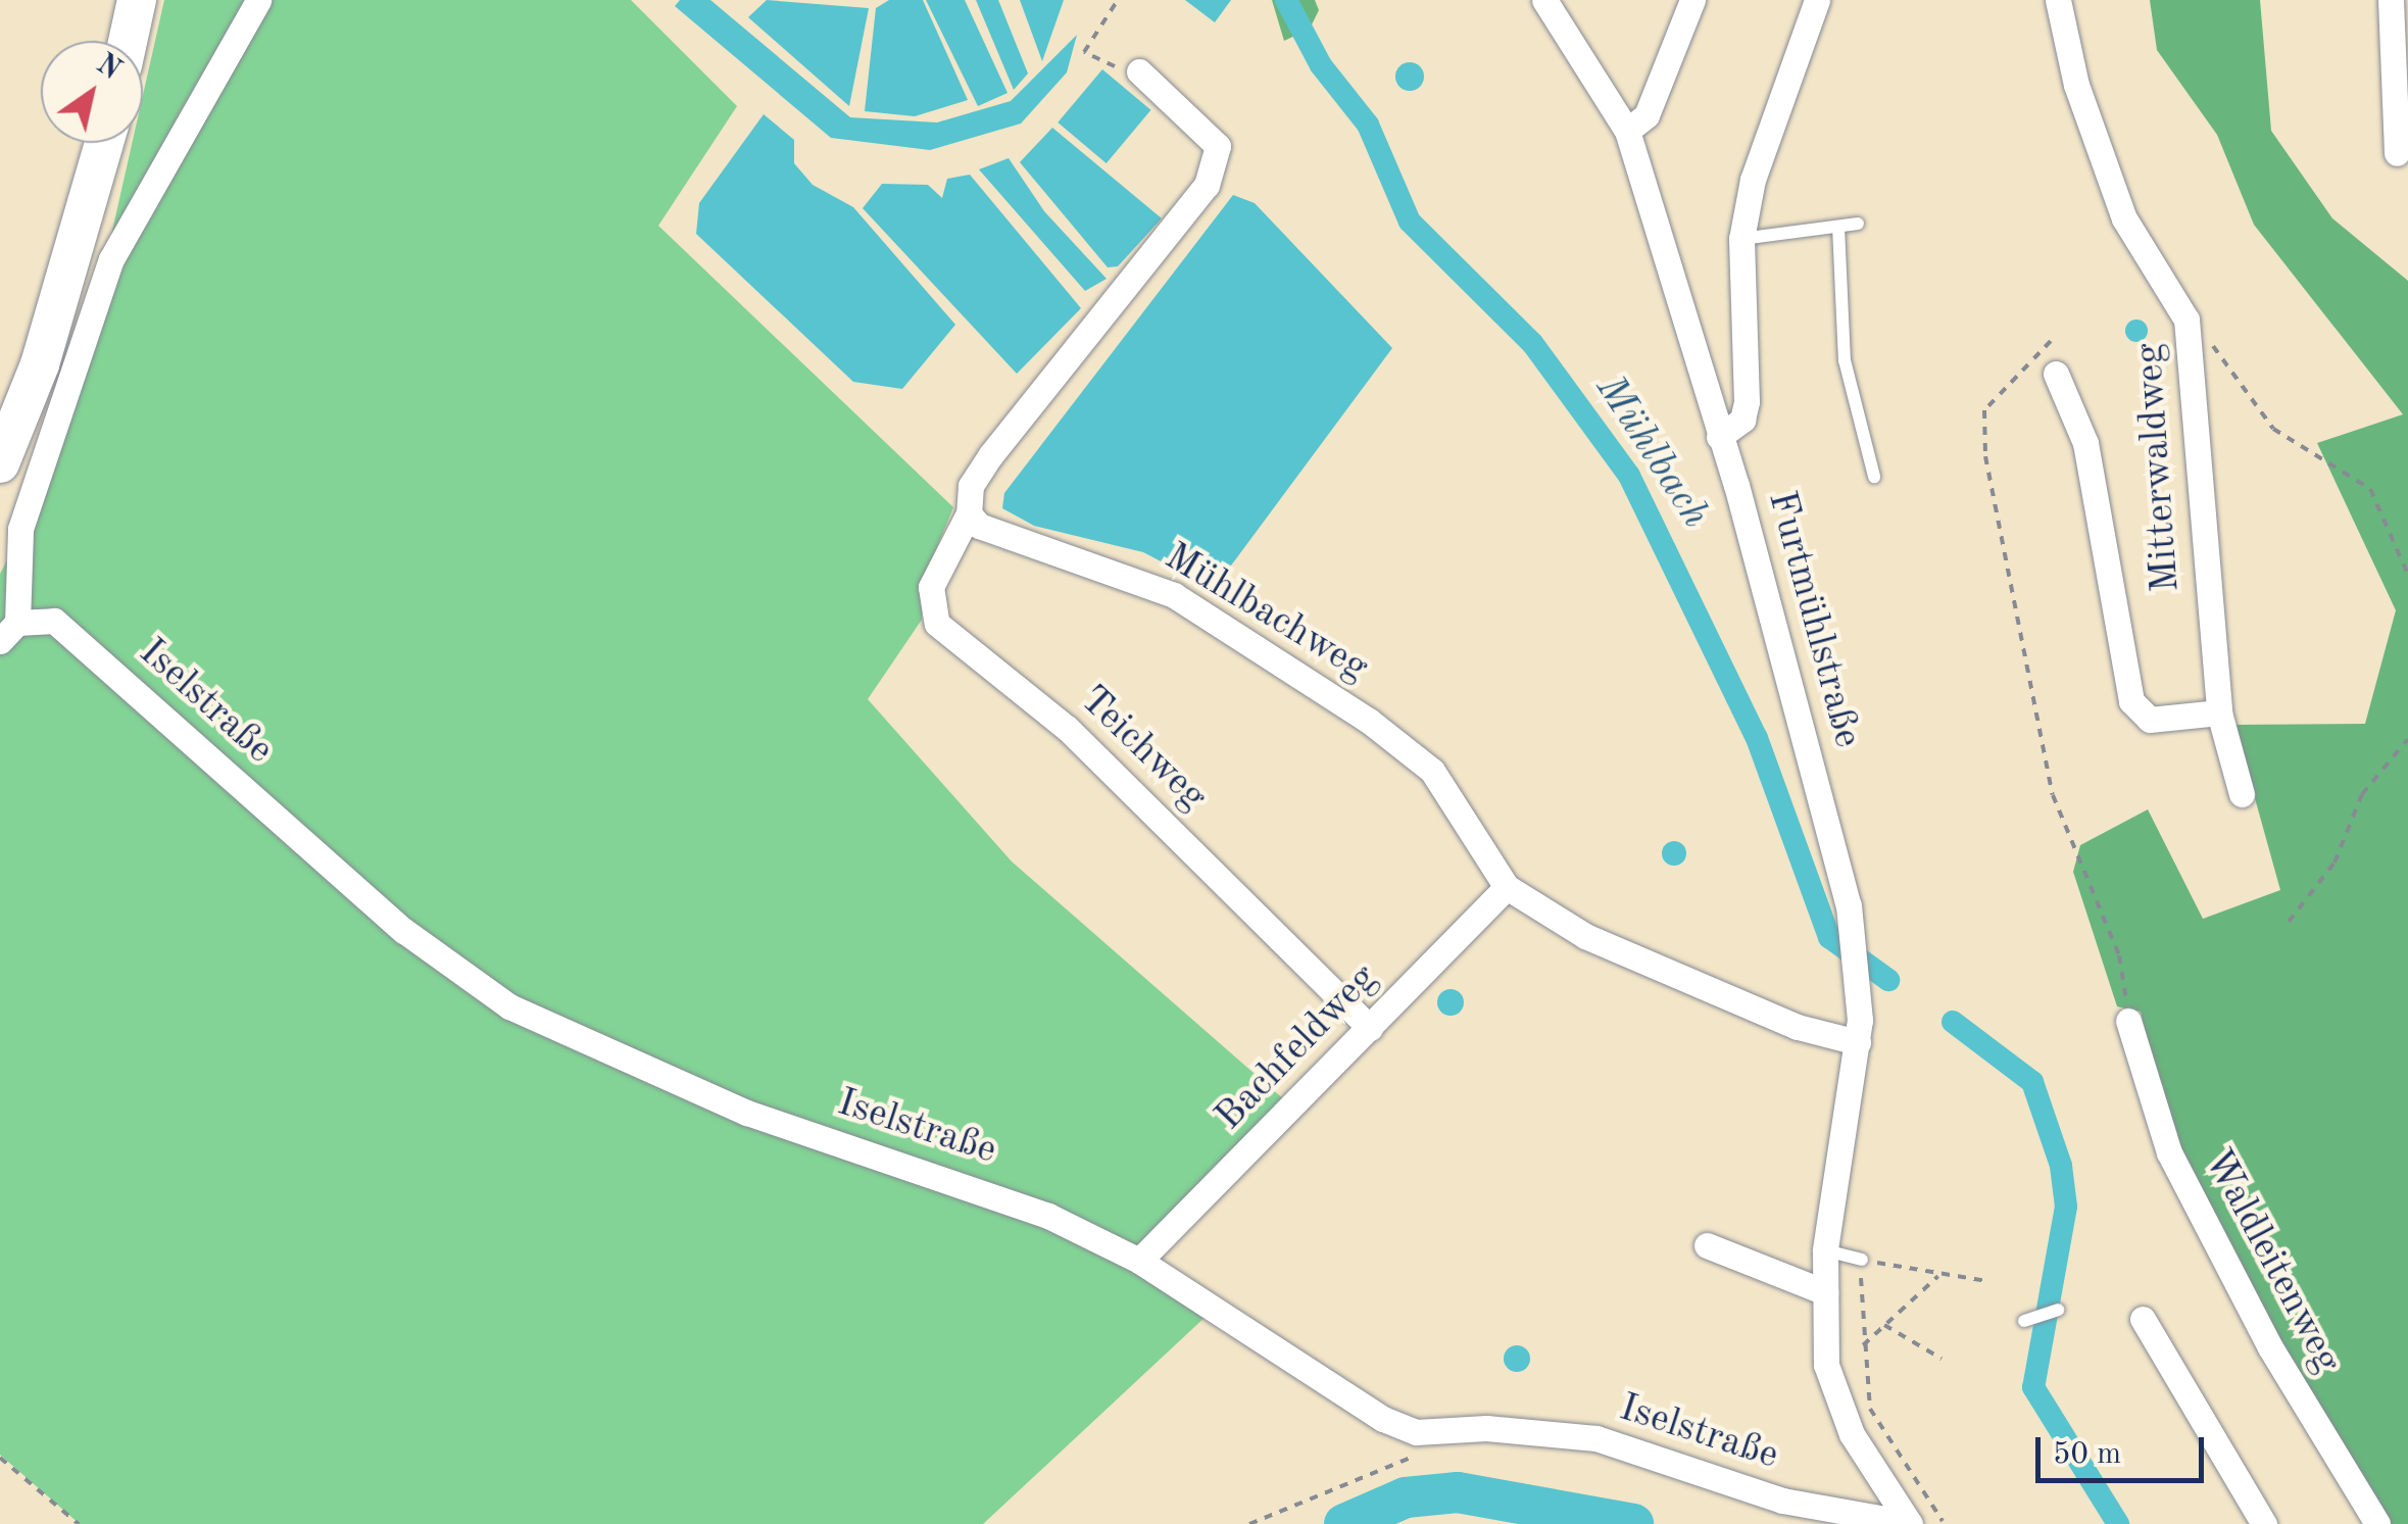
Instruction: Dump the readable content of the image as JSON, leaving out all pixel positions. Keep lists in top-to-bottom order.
{
  "streets": {
    "street": [
      "Mitterwaldweg",
      "Mühlbachweg",
      "Furtmühlstraße",
      "Iselstraße",
      "Teichweg",
      "Bachfeldweg",
      "Waldleitenweg"
    ]
  },
  "crossings": [
    ["Mühlbachweg", "Furtmühlstraße"],
    ["Mühlbachweg", "Teichweg"],
    ["Mühlbachweg", "Bachfeldweg"],
    ["Furtmühlstraße", "Iselstraße"],
    ["Iselstraße", "Bachfeldweg"],
    ["Teichweg", "Bachfeldweg"]
  ],
  "water": ["Mühlbach"],
  "scale_bar": "50 m",
  "north": "top right"
}
